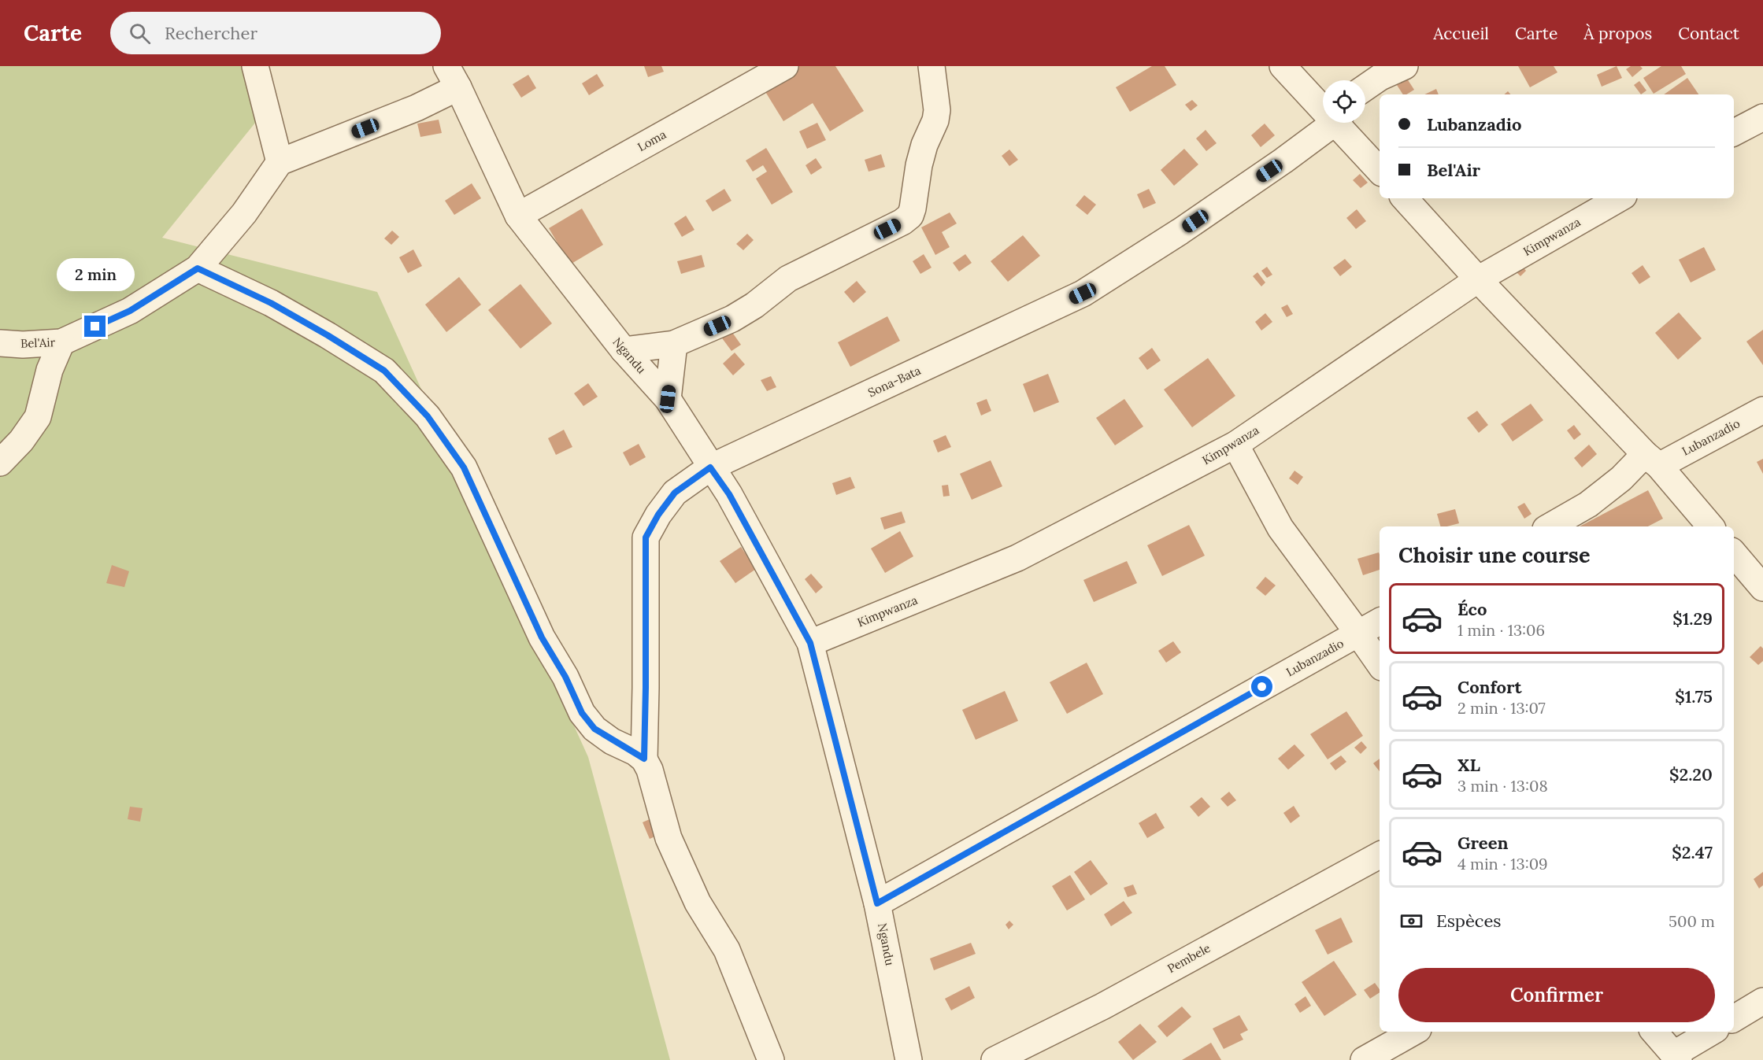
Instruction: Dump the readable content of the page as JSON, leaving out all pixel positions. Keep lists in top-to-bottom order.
{
  "streets": {
    "street": [
      "Loma",
      "Kimpwanza",
      "Bel'Air",
      "Ngandu",
      "Sona-Bata",
      "Lubanzadio",
      "Pembele"
    ]
  },
  "crossings": [
    ["Loma", "Ngandu"],
    ["Kimpwanza", "Ngandu"],
    ["Ngandu", "Sona-Bata"],
    ["Ngandu", "Lubanzadio"]
  ],
  "page": {
    "header": "Carte",
    "search": "Rechercher",
    "nav": [
      "Accueil",
      "Carte",
      "À propos",
      "Contact"
    ],
    "banner": ["Lubanzadio", "Bel'Air"],
    "bubble": "2 min",
    "heading": "Choisir une course",
    "list": [
      {
        "name": "Éco",
        "note": "1 min · 13:06",
        "value": "$1.29"
      },
      {
        "name": "Confort",
        "note": "2 min · 13:07",
        "value": "$1.75"
      },
      {
        "name": "XL",
        "note": "3 min · 13:08",
        "value": "$2.20"
      },
      {
        "name": "Green",
        "note": "4 min · 13:09",
        "value": "$2.47"
      }
    ],
    "pay": ["Espèces", "500 m"],
    "buttons": "Confirmer"
  }
}
